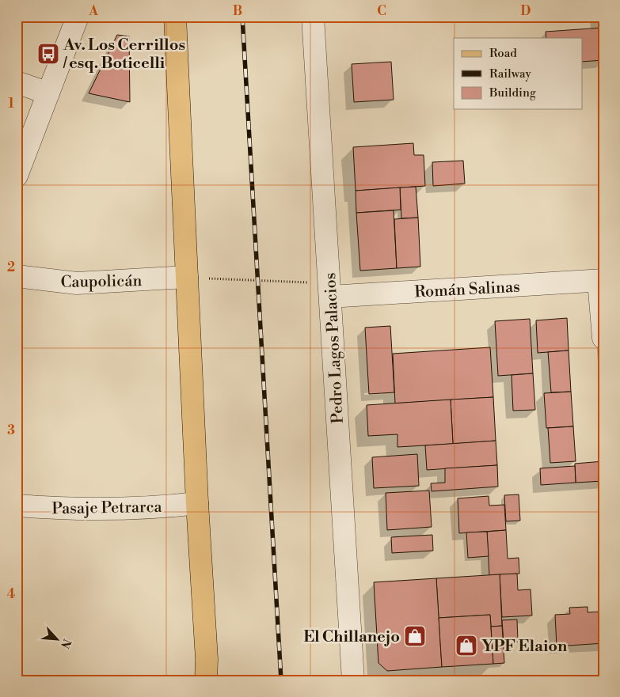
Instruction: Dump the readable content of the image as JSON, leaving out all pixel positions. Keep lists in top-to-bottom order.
{
  "streets": {
    "street": [
      "Caupolicán",
      "Román Salinas",
      "Pedro Lagos Palacios",
      "Pasaje Petrarca"
    ]
  },
  "crossings": [
    ["Román Salinas", "Pedro Lagos Palacios"]
  ],
  "places": {
    "bus stop": ["Av. Los Cerrillos / esq. Boticelli"],
    "shop": ["El Chillanejo", "YPF Elaion"]
  },
  "legend": ["Road", "Railway", "Building"],
  "north": "bottom right",
  "grid": {
    "columns": [
      "A",
      "B",
      "C",
      "D"
    ],
    "rows": [
      "1",
      "2",
      "3",
      "4"
    ]
  }
}
